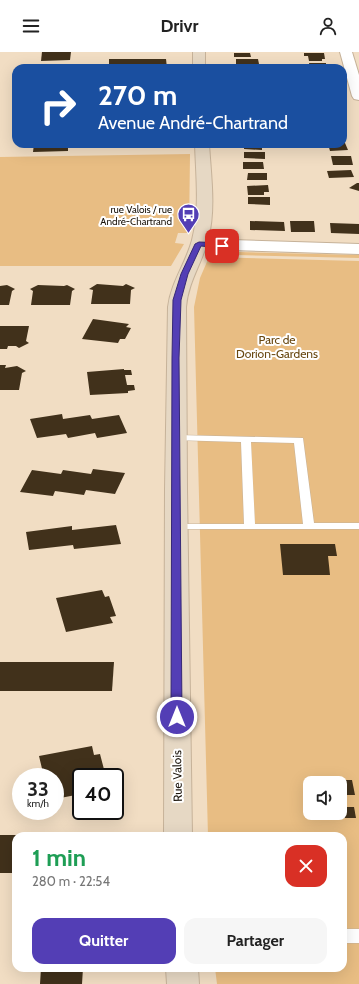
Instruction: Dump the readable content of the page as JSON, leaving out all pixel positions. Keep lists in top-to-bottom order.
{
  "streets": {
    "street": ["Rue Valois"]
  },
  "parks": ["Parc de Dorion-Gardens"],
  "places": {
    "bus stop": ["rue Valois / rue André-Chartrand"]
  },
  "page": {
    "header": "Drivr",
    "turn": ["270 m", "Avenue André-Chartrand"],
    "speed": "33 km/h",
    "limit": "40",
    "heading": ["1 min", "280 m · 22:54"],
    "buttons": ["Quitter", "Partager"]
  }
}
